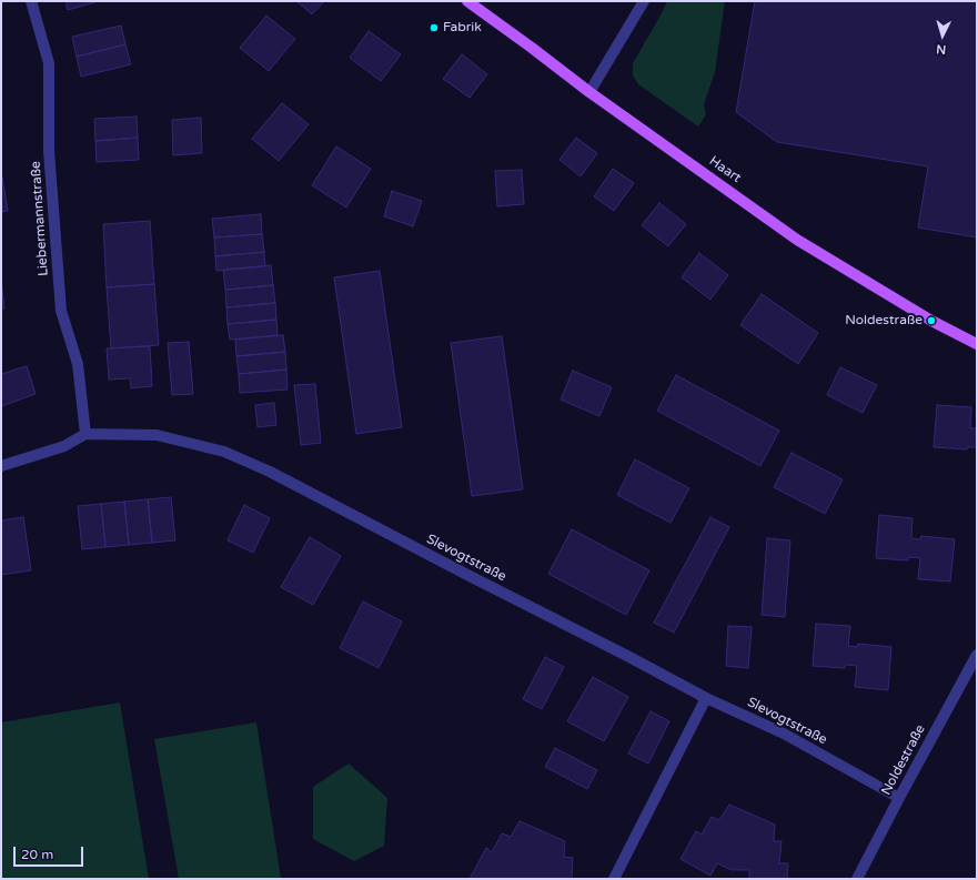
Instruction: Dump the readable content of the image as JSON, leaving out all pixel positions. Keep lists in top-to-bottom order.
{
  "streets": {
    "main road": ["Haart"],
    "street": ["Liebermannstraße", "Slevogtstraße", "Noldestraße"]
  },
  "crossings": [
    ["Liebermannstraße", "Slevogtstraße"],
    ["Slevogtstraße", "Noldestraße"]
  ],
  "places": ["Fabrik", "Noldestraße"],
  "scale_bar": "20 m",
  "north": "bottom"
}
